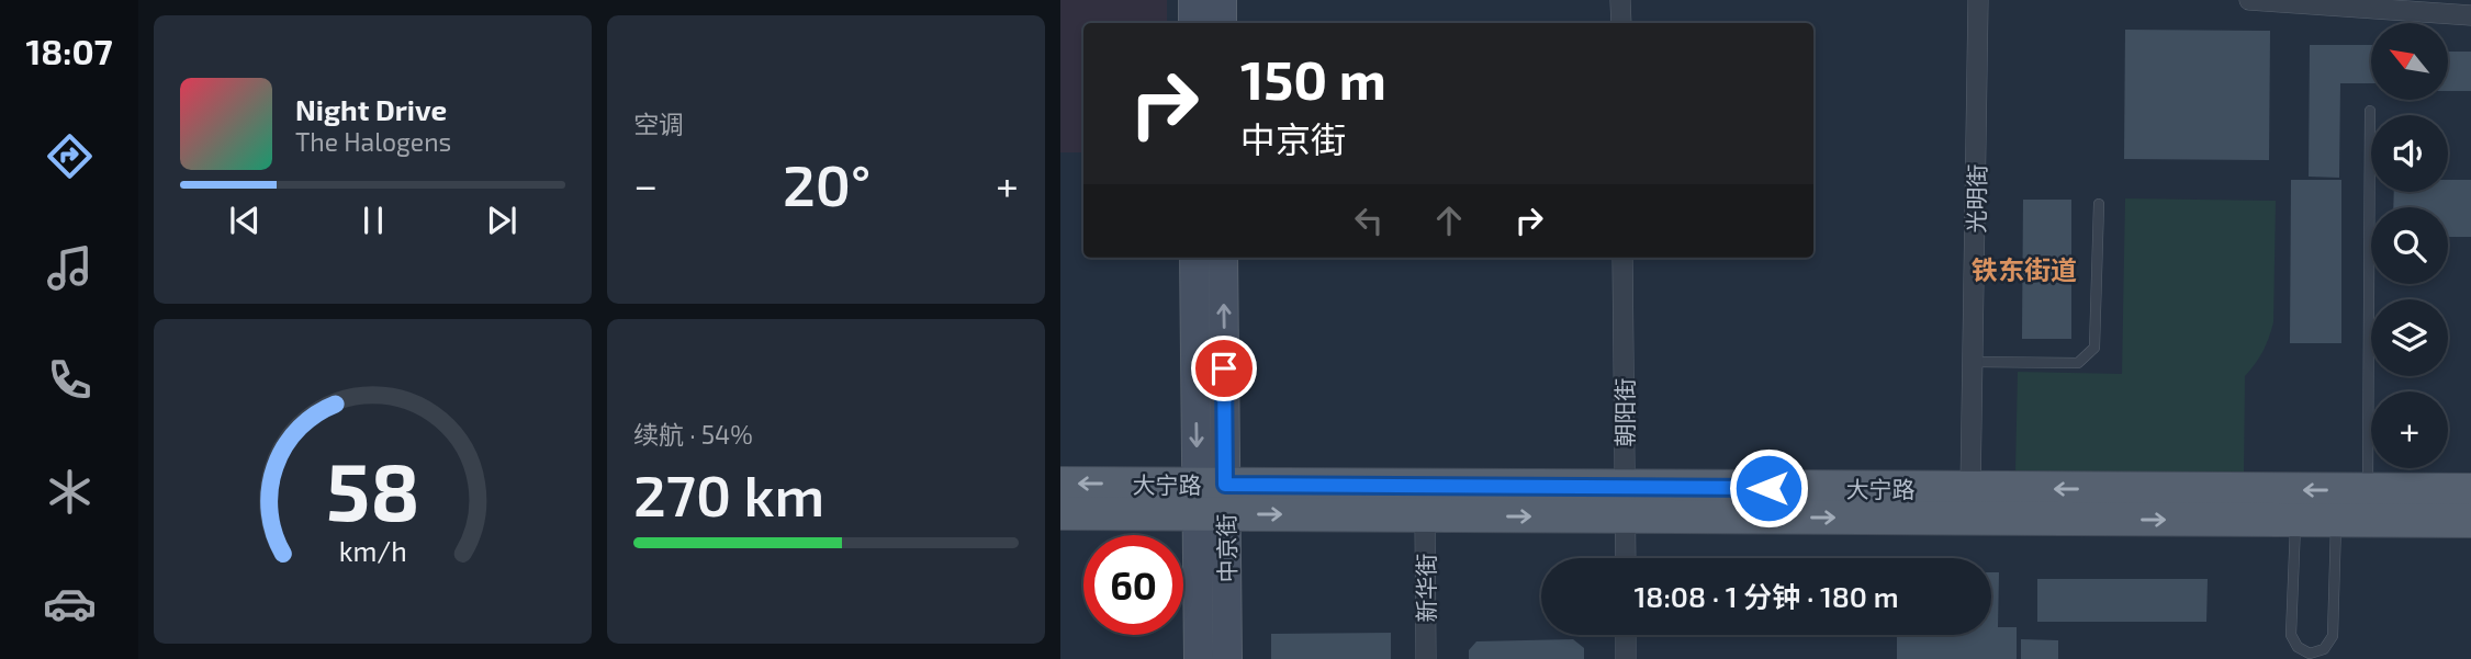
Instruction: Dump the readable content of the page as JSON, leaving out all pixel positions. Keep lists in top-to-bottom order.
{
  "streets": {
    "main road": ["大宁路", "中京街"],
    "street": ["光明街", "朝阳街", "新华街"]
  },
  "crossings": [
    ["光明街", "大宁路"],
    ["朝阳街", "大宁路"],
    ["大宁路", "中京街"],
    ["大宁路", "新华街"]
  ],
  "districts": ["铁东街道"],
  "north": "top left",
  "page": {
    "tabs": "18:07",
    "tile": [
      "空调",
      ["续航 · 54%", "270 km"]
    ],
    "map_buttons": "+",
    "turn": ["150 m", "中京街"],
    "song": ["Night Drive", "The Halogens"],
    "heat": ["−", "20°", "+"],
    "limit": "60",
    "trip": "18:08 · 1 分钟 · 180 m",
    "gauge": ["58", "km/h"]
  }
}
